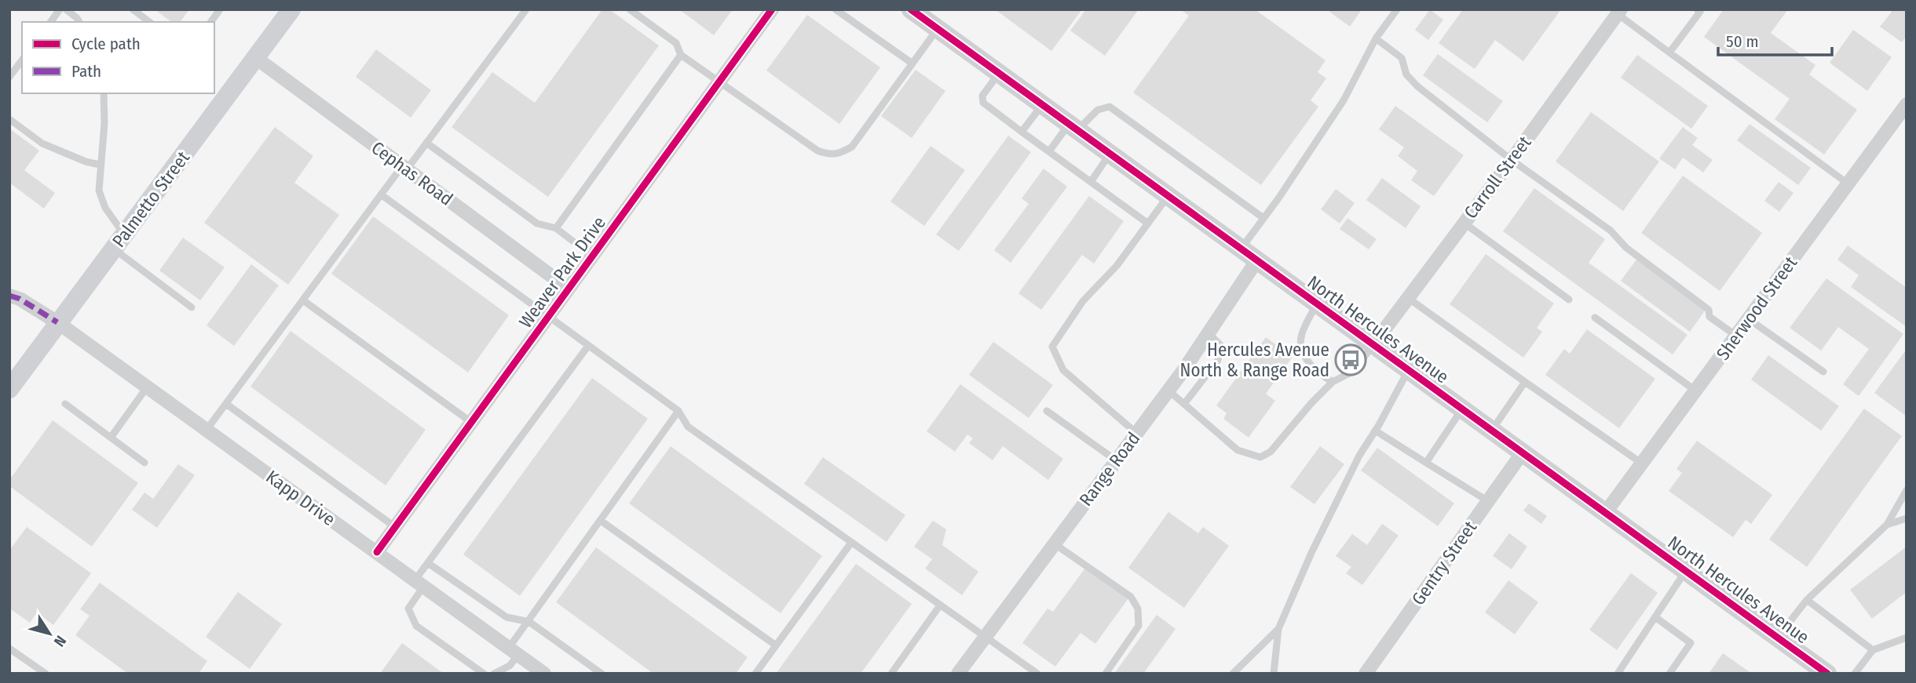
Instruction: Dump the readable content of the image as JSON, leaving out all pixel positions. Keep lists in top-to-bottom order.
{
  "streets": {
    "street": [
      "Cephas Road",
      "Carroll Street",
      "Palmetto Street",
      "Weaver Park Drive",
      "Sherwood Street",
      "North Hercules Avenue",
      "Range Road",
      "Kapp Drive",
      "Gentry Street"
    ]
  },
  "crossings": [
    ["Cephas Road", "Palmetto Street"],
    ["Cephas Road", "Weaver Park Drive"],
    ["Carroll Street", "North Hercules Avenue"],
    ["Palmetto Street", "Kapp Drive"],
    ["Weaver Park Drive", "Kapp Drive"],
    ["Sherwood Street", "North Hercules Avenue"],
    ["North Hercules Avenue", "Range Road"],
    ["North Hercules Avenue", "Gentry Street"]
  ],
  "places": {
    "bus stop": ["Hercules Avenue North & Range Road"]
  },
  "legend": ["Cycle path", "Path"],
  "scale_bar": "50 m",
  "north": "bottom right"
}
